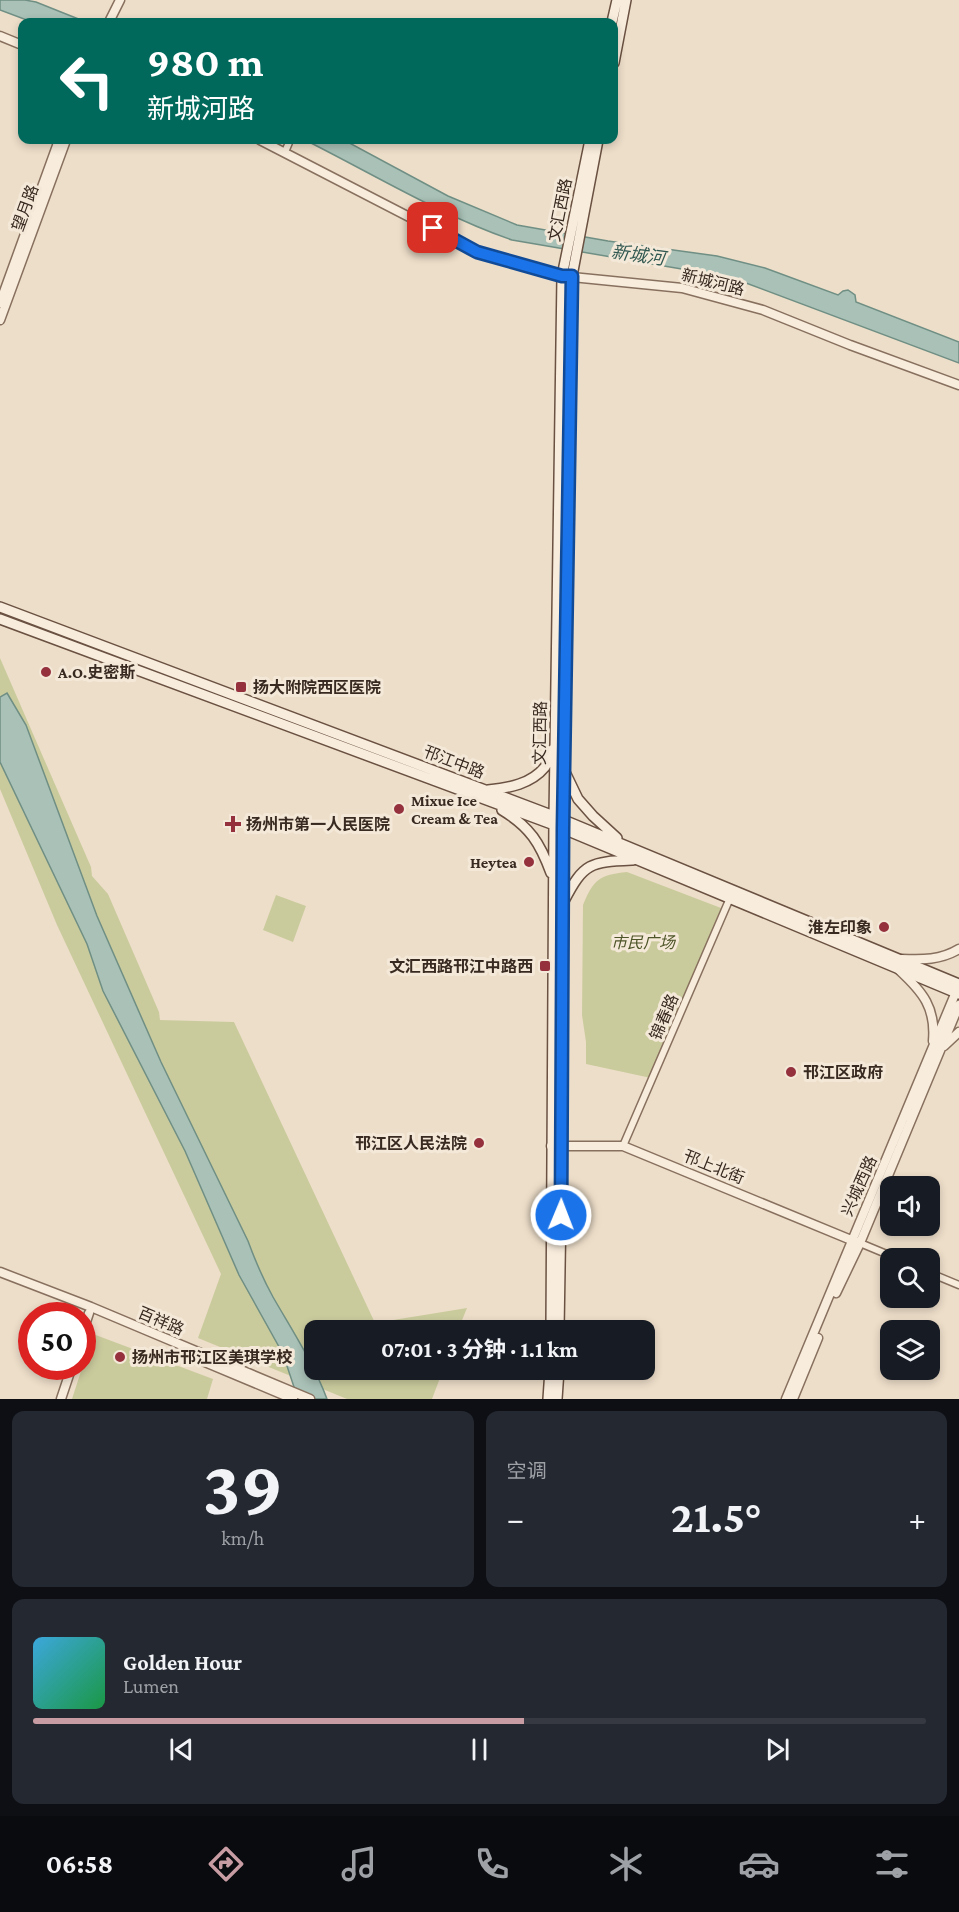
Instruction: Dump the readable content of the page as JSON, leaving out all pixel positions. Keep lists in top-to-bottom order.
{
  "streets": {
    "main road": ["文汇西路", "邗江中路"],
    "street": [
      "望月路",
      "新城河路",
      "锦春路",
      "邗上北街",
      "兴城西路",
      "百祥路"
    ]
  },
  "crossings": [
    ["文汇西路", "新城河路"],
    ["文汇西路", "邗江中路"],
    ["文汇西路", "邗上北街"],
    ["邗江中路", "锦春路"],
    ["邗江中路", "兴城西路"],
    ["锦春路", "邗上北街"],
    ["邗上北街", "兴城西路"]
  ],
  "water": ["新城河"],
  "parks": ["市民广场"],
  "places": {
    "other": [
      "A.O.史密斯",
      "Mixue Ice Cream & Tea",
      "Heytea",
      "淮左印象",
      "邗江区政府",
      "邗江区人民法院",
      "扬州市邗江区美琪学校"
    ],
    "transit": ["扬大附院西区医院", "文汇西路邗江中路西"],
    "health": ["扬州市第一人民医院"]
  },
  "page": {
    "turn": ["980 m", "新城河路"],
    "limit": "50",
    "trip": "07:01 · 3 分钟 · 1.1 km",
    "tile": [
      ["39", "km/h"],
      "空调"
    ],
    "heat": ["−", "21.5°", "+"],
    "song": ["Golden Hour", "Lumen"],
    "tabs": "06:58"
  }
}
